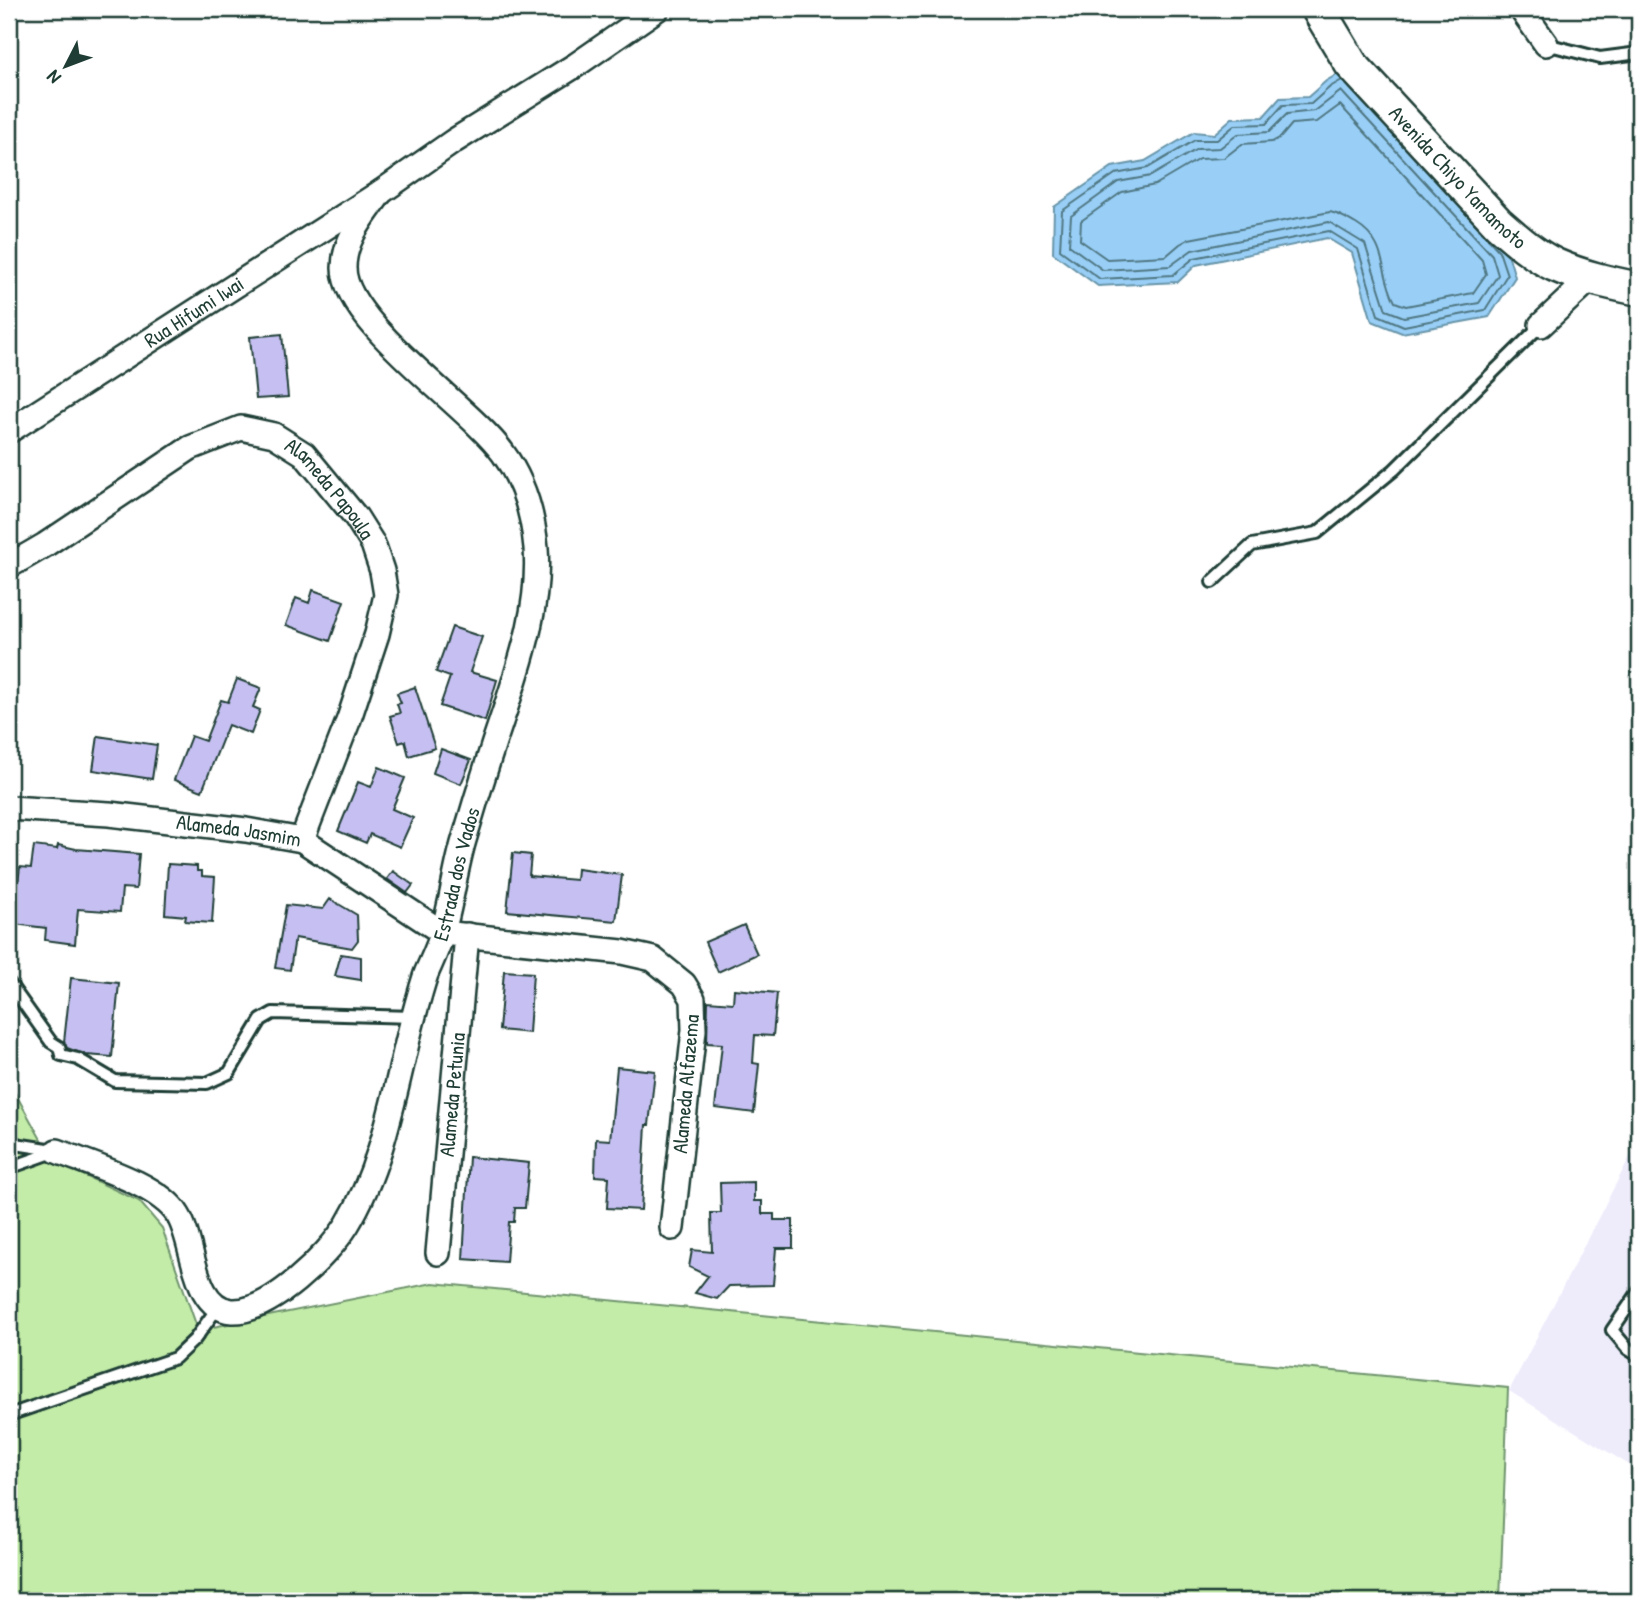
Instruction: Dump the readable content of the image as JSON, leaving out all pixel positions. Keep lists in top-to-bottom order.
{
  "streets": {
    "street": [
      "Avenida Chiyo Yamamoto",
      "Rua Hifumi Iwai",
      "Alameda Papoula",
      "Alameda Jasmim",
      "Estrada dos Vados",
      "Alameda Alfazema",
      "Alameda Petunia"
    ]
  },
  "crossings": [
    ["Rua Hifumi Iwai", "Estrada dos Vados"],
    ["Alameda Papoula", "Alameda Jasmim"],
    ["Alameda Jasmim", "Estrada dos Vados"],
    ["Alameda Jasmim", "Alameda Alfazema"],
    ["Estrada dos Vados", "Alameda Alfazema"],
    ["Alameda Alfazema", "Alameda Petunia"]
  ],
  "north": "bottom left"
}
